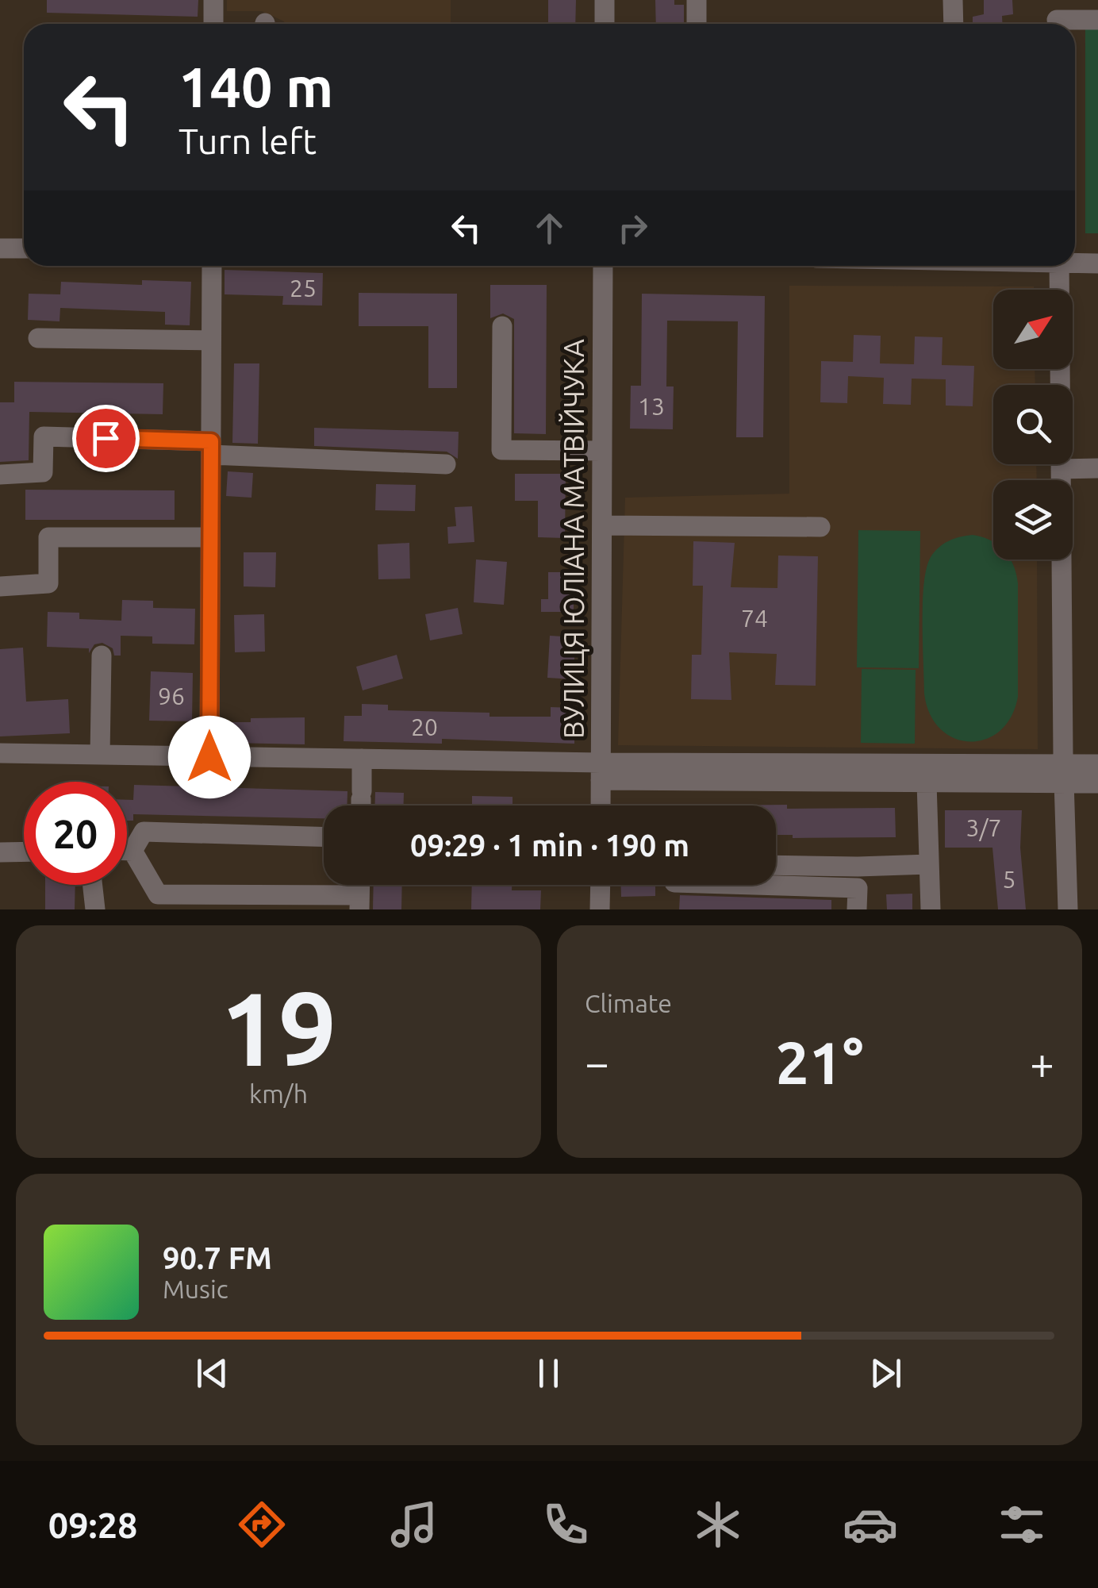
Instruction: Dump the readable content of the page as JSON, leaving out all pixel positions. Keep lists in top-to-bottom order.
{
  "streets": {
    "street": ["ВУЛИЦЯ ЮЛІАНА МАТВІЙЧУКА"]
  },
  "house_numbers": [
    "25",
    "13",
    "74",
    "96",
    "20",
    "3/7",
    "5"
  ],
  "north": "top right",
  "page": {
    "turn": ["140 m", "Turn left"],
    "limit": "20",
    "trip": "09:29 · 1 min · 190 m",
    "tile": [
      ["19", "km/h"],
      "Climate"
    ],
    "heat": ["−", "21°", "+"],
    "song": ["90.7 FM", "Music"],
    "tabs": "09:28"
  }
}
